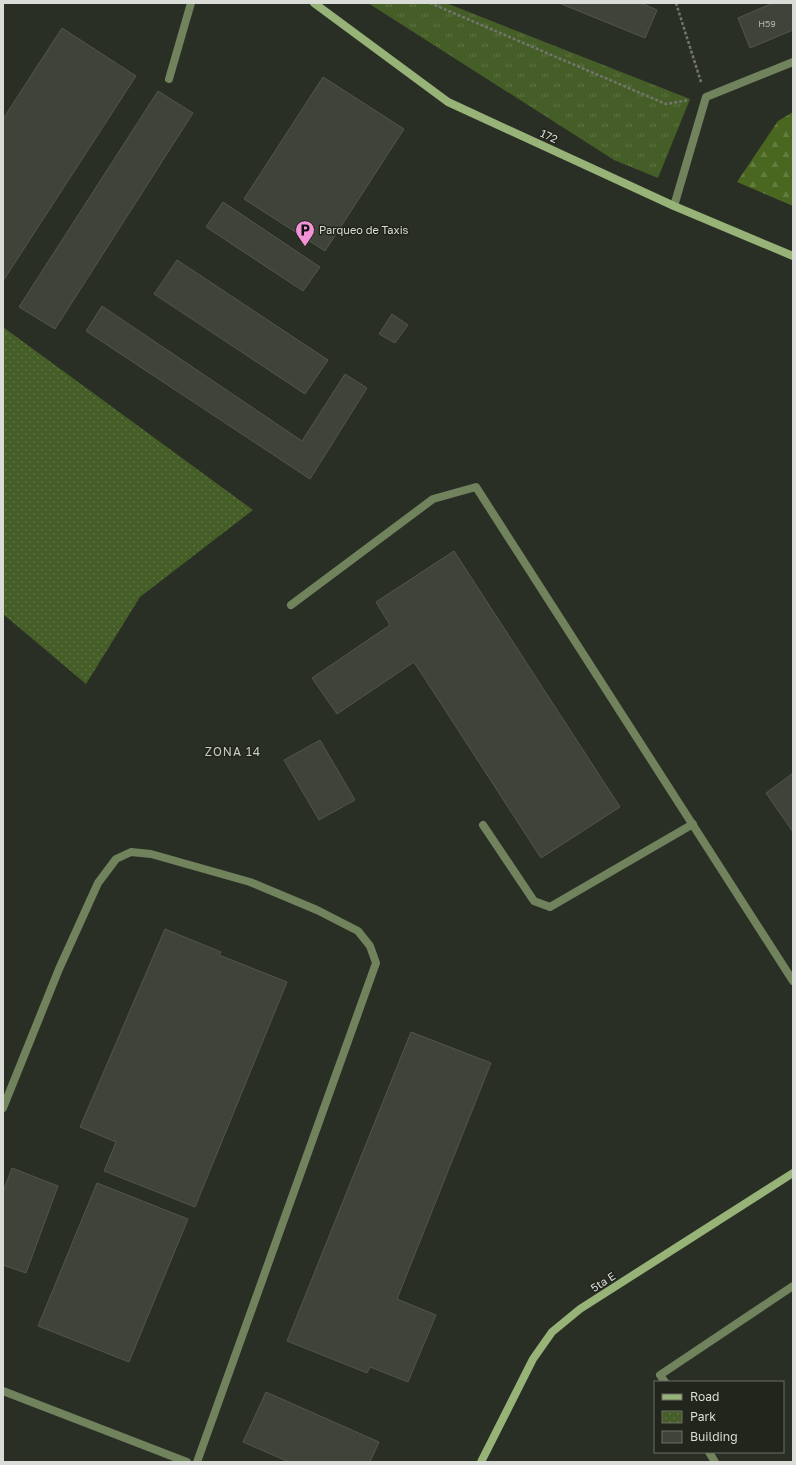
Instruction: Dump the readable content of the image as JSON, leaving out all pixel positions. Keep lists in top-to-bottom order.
{
  "streets": {
    "street": ["172", "5ta E"]
  },
  "districts": ["ZONA 14"],
  "places": {
    "parking": ["Parqueo de Taxis"]
  },
  "house_numbers": ["H59"],
  "legend": ["Road", "Park", "Building"]
}
